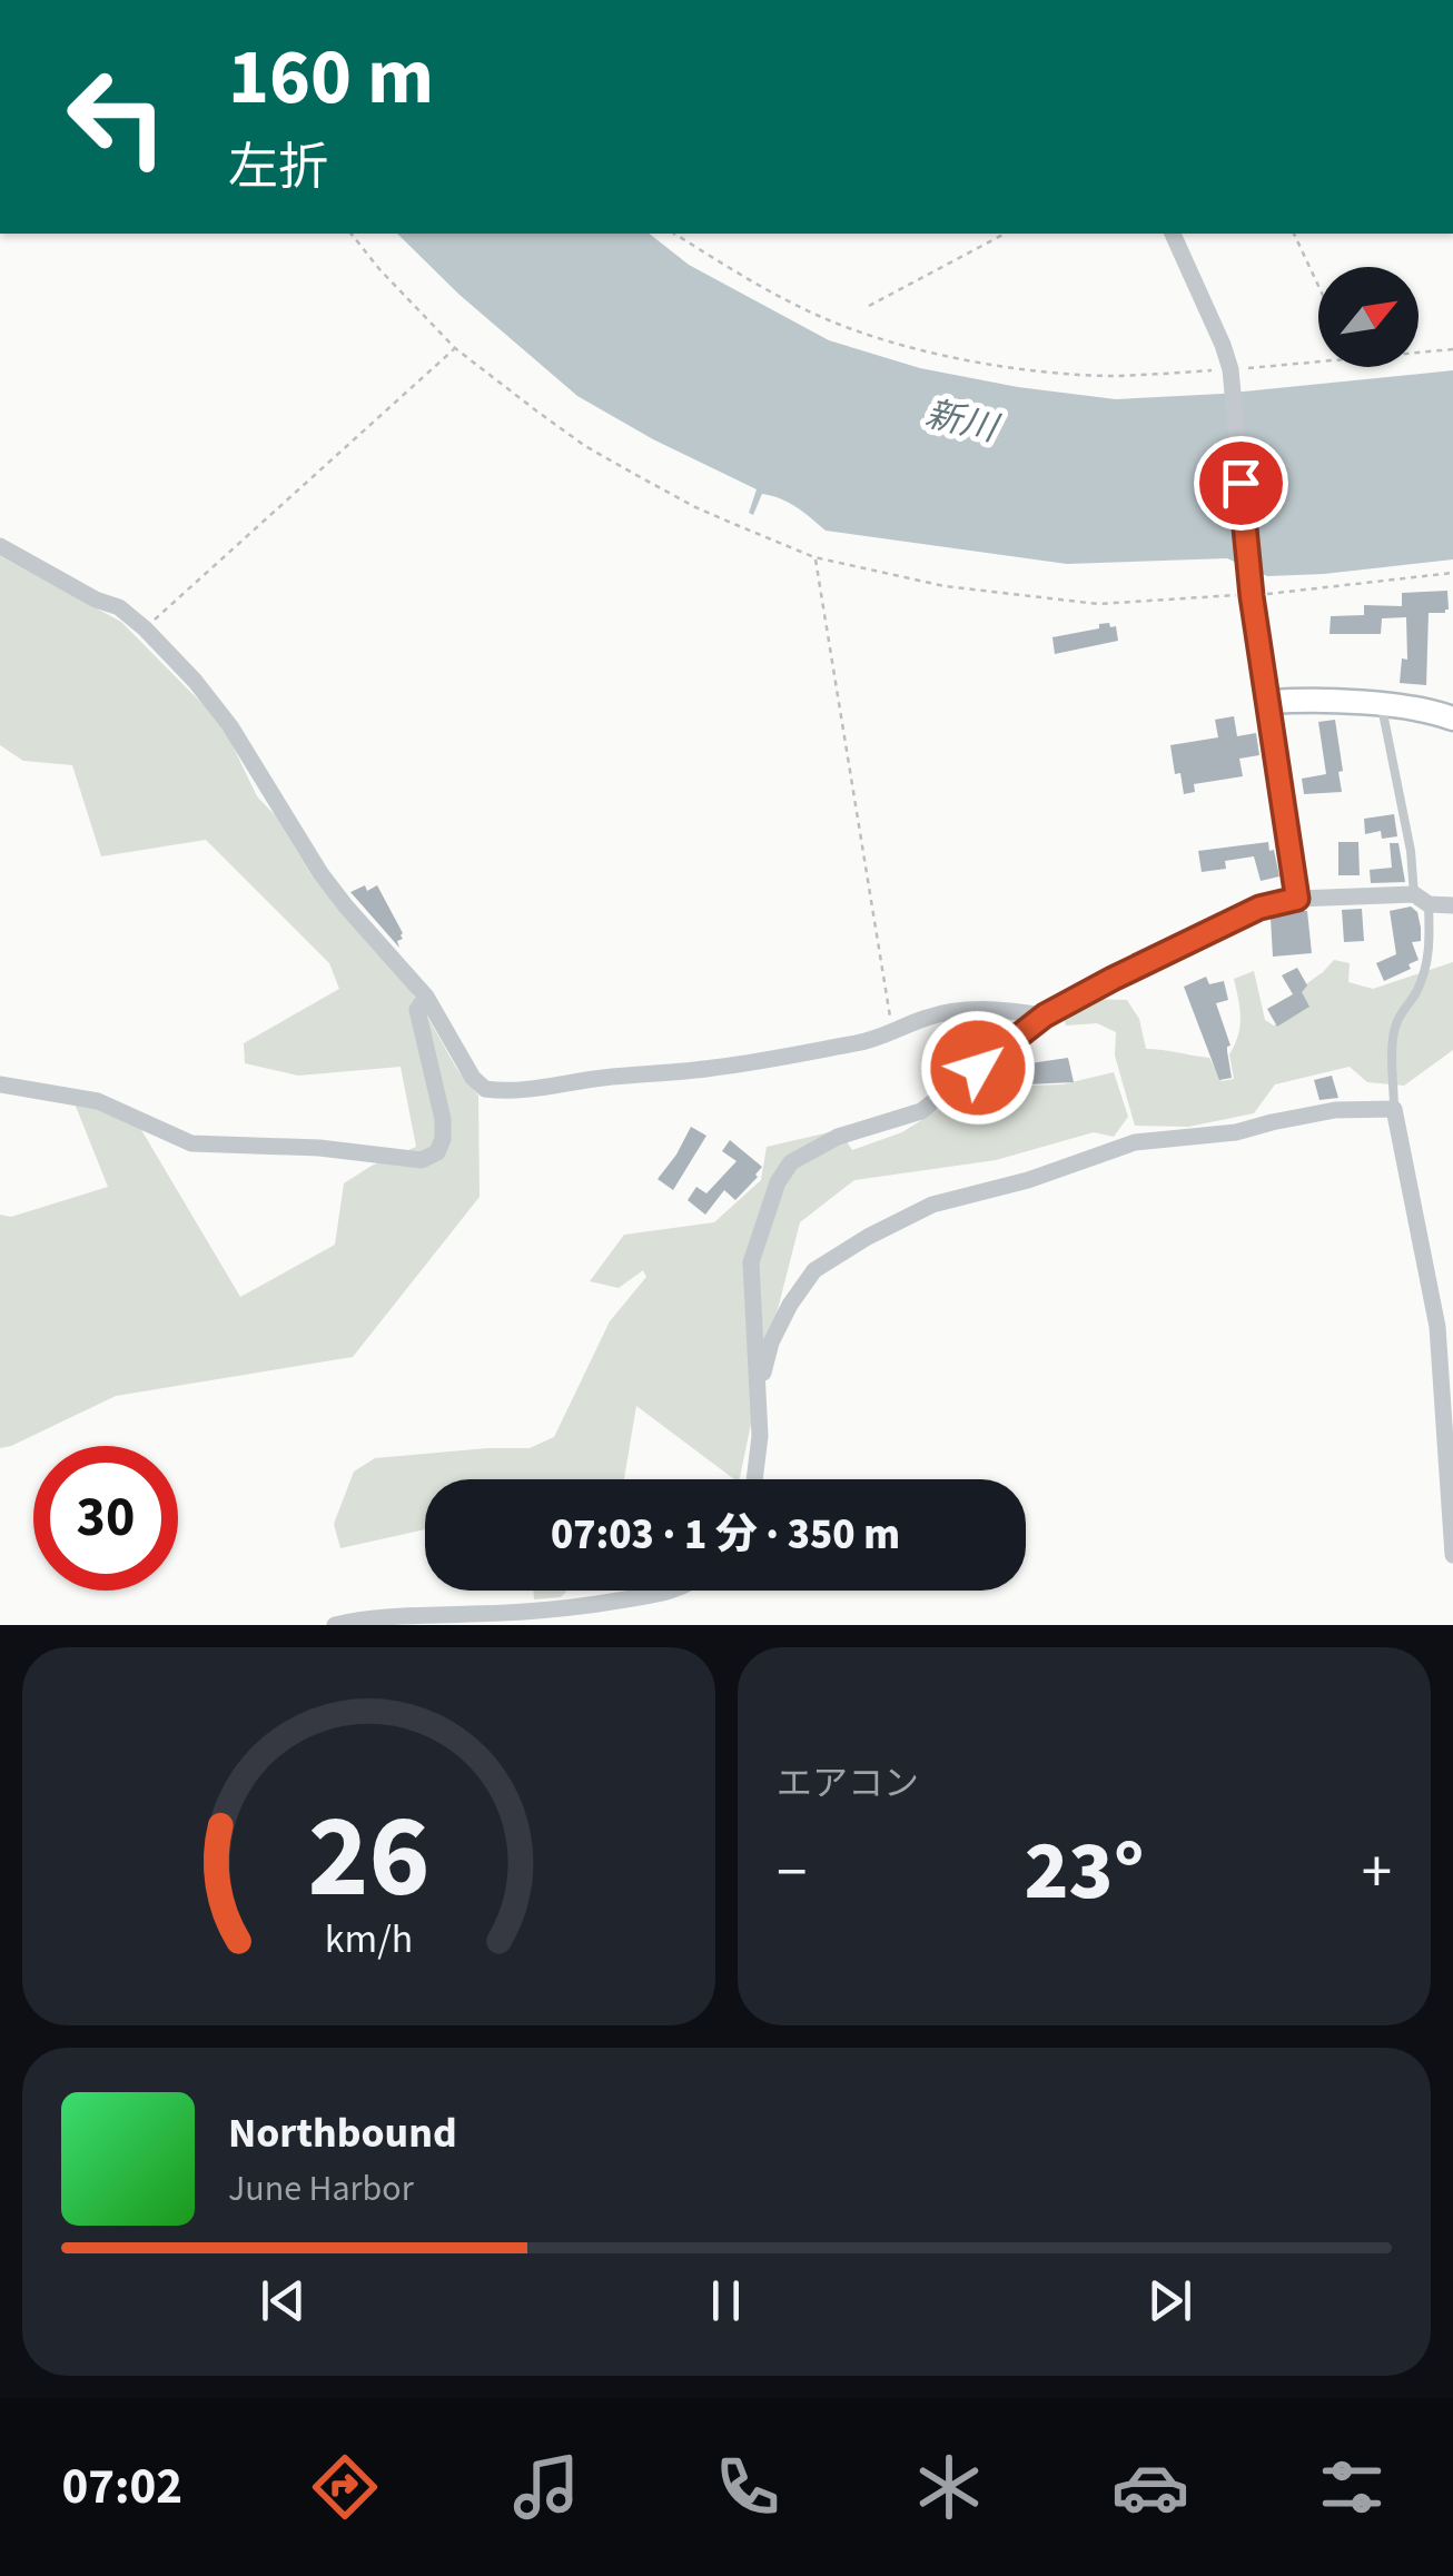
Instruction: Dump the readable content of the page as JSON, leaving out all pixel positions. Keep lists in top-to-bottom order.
{
  "water": ["新川"],
  "north": "top right",
  "page": {
    "turn": ["160 m", "左折"],
    "limit": "30",
    "trip": "07:03 · 1 分 · 350 m",
    "tile": "エアコン",
    "heat": ["−", "23°", "+"],
    "song": ["Northbound", "June Harbor"],
    "tabs": "07:02",
    "gauge": ["26", "km/h"]
  }
}
